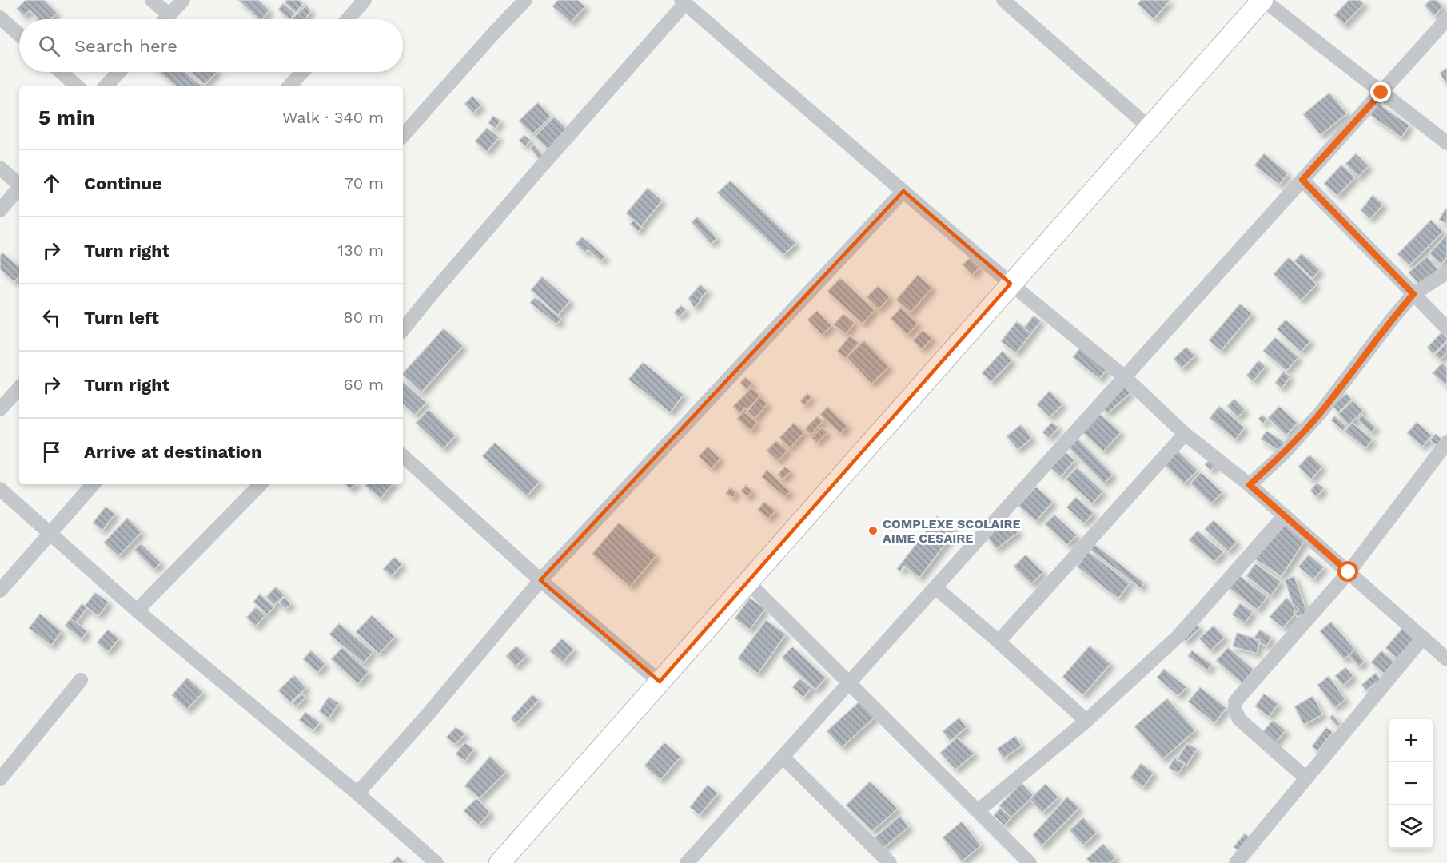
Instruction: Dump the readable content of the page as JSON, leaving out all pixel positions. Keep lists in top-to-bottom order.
{
  "places": ["COMPLEXE SCOLAIRE AIME CESAIRE"],
  "page": {
    "search": "Search here",
    "heading": ["5 min", "Walk · 340 m"],
    "list": [
      ["Continue", "70 m"],
      ["Turn right", "130 m"],
      ["Turn left", "80 m"],
      ["Turn right", "60 m"],
      "Arrive at destination"
    ],
    "map_buttons": ["+", "−"]
  }
}
